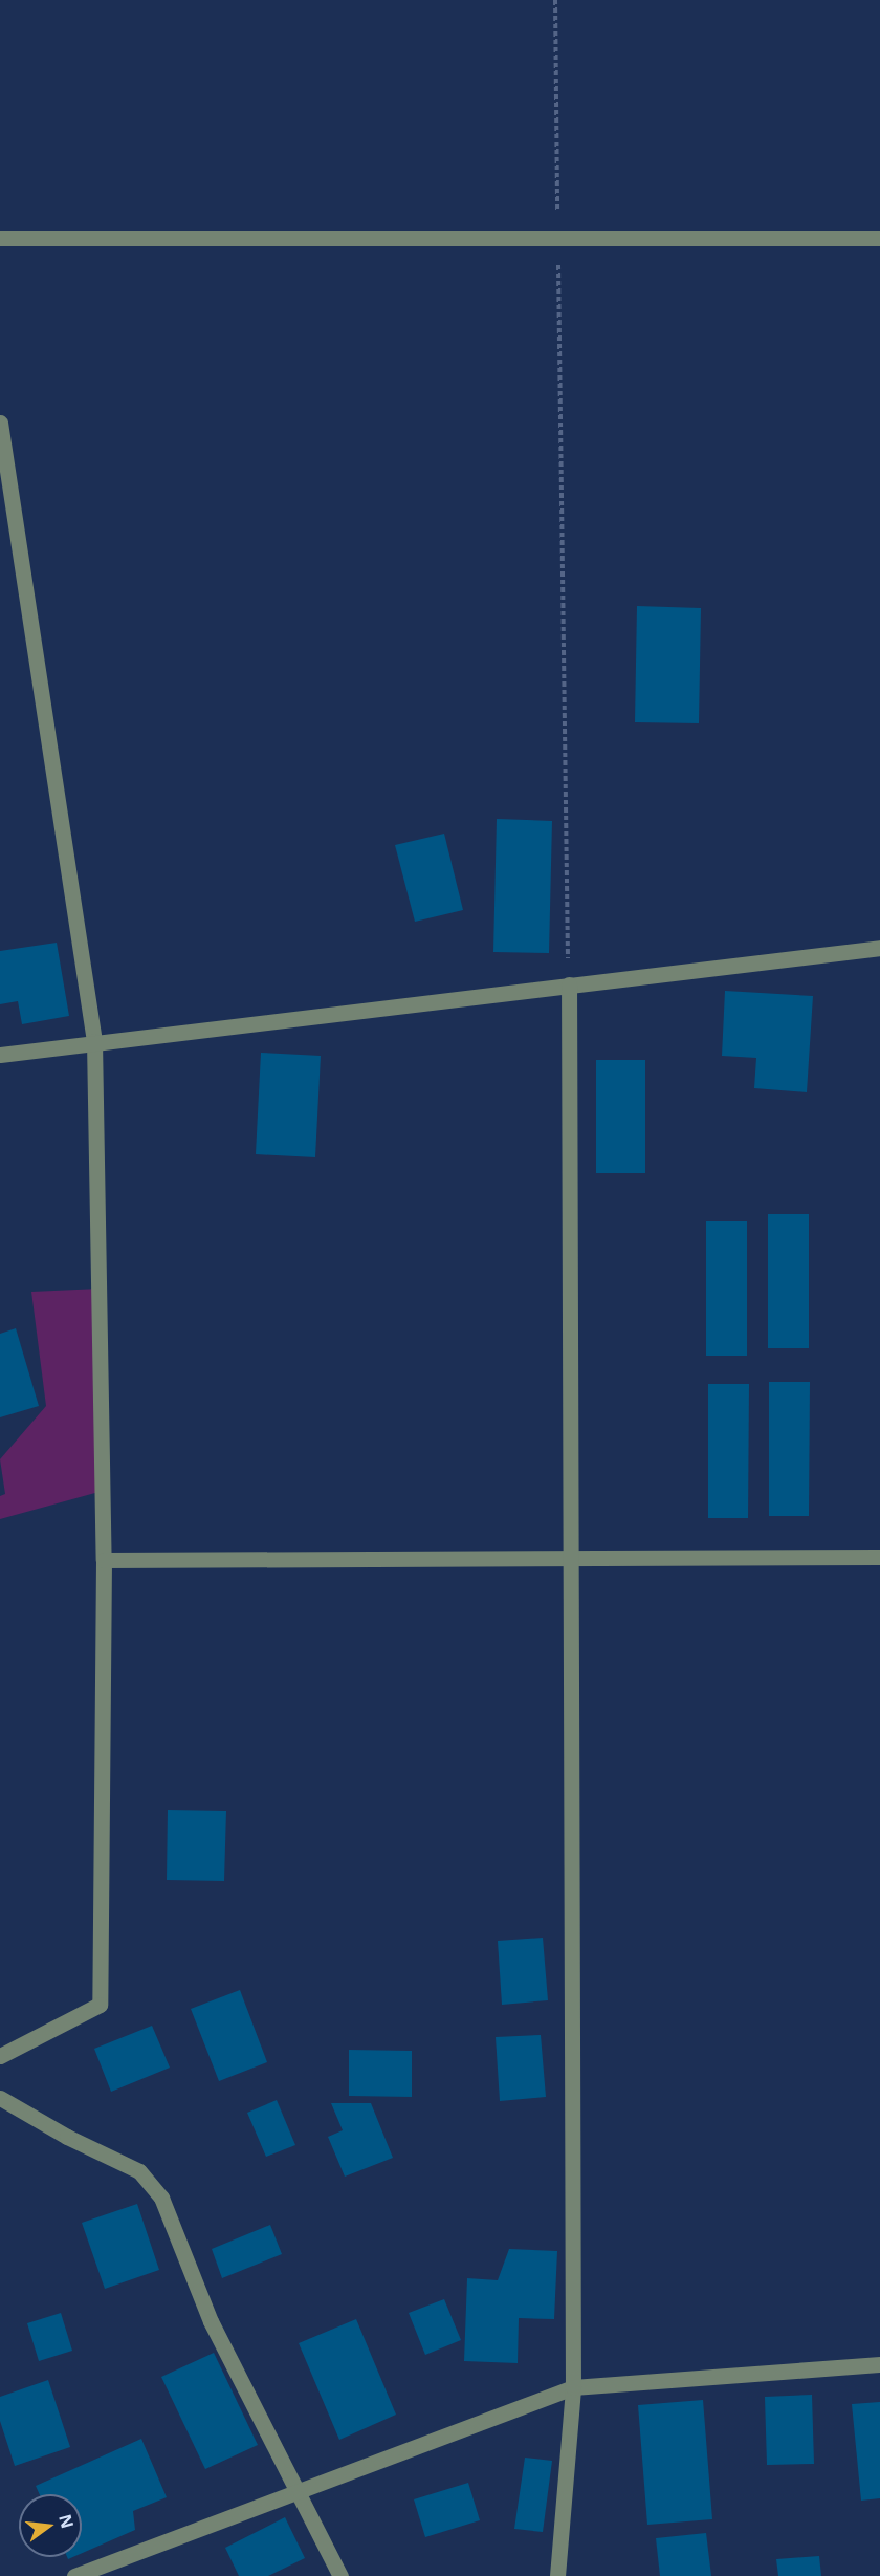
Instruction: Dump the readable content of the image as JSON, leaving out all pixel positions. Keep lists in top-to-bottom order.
{
  "north": "right"
}
